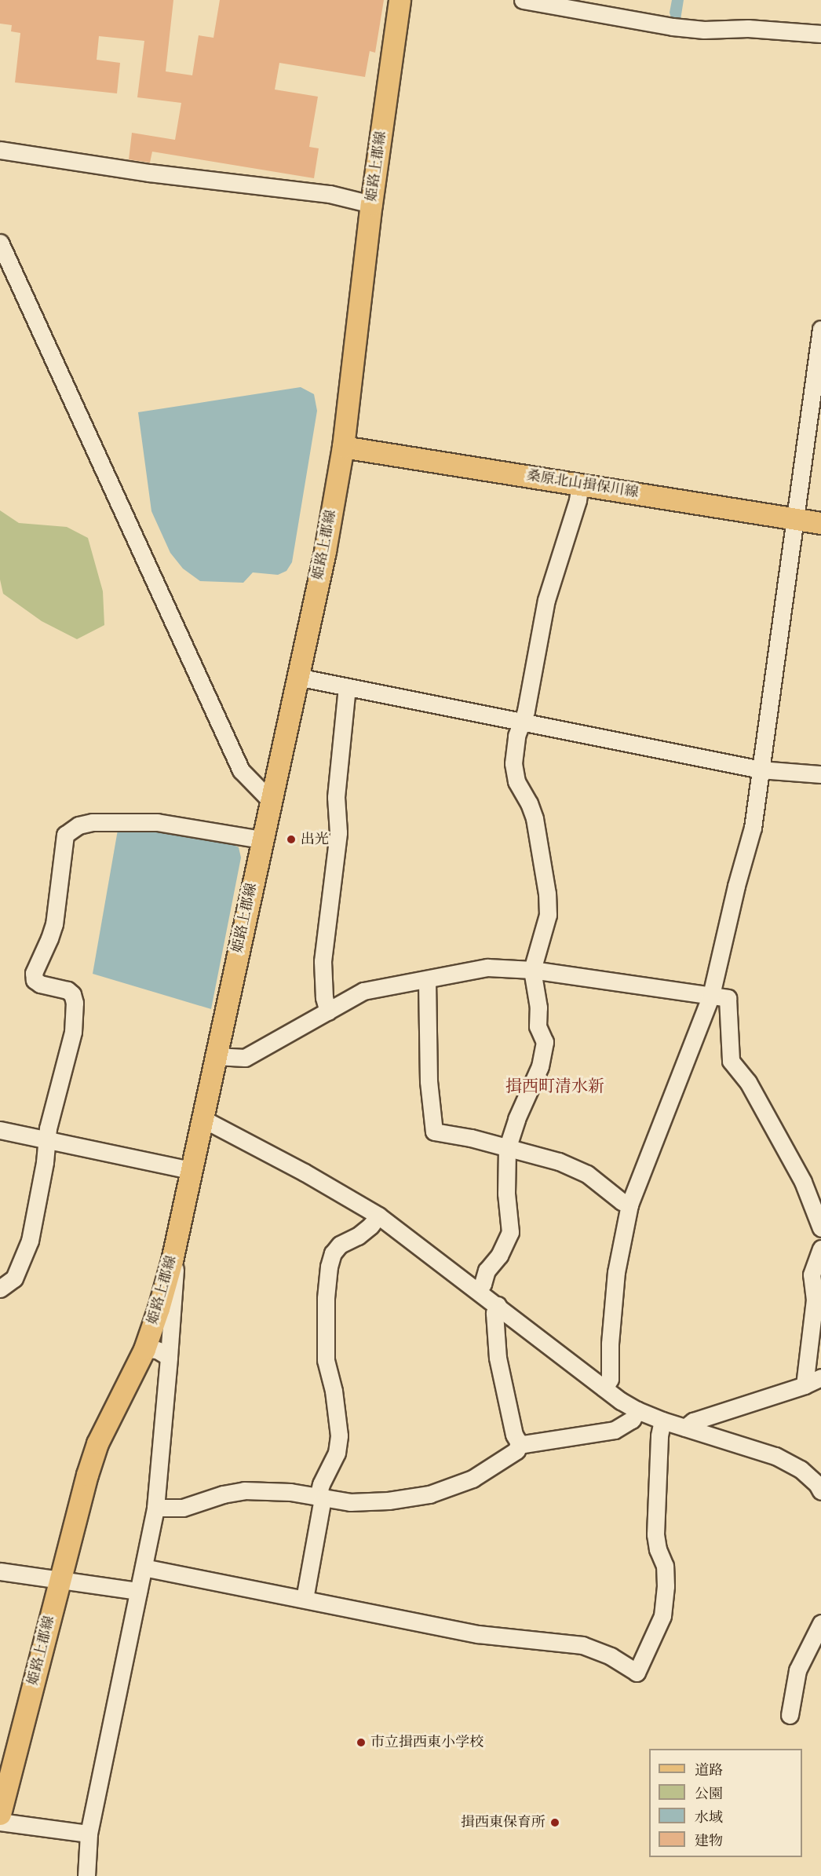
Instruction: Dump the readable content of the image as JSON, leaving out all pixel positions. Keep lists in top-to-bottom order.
{
  "streets": {
    "main road": ["姫路上郡線", "桑原北山揖保川線"]
  },
  "crossings": [
    ["姫路上郡線", "桑原北山揖保川線"]
  ],
  "districts": ["揖西町清水新"],
  "places": ["出光", "市立揖西東小学校", "揖西東保育所"],
  "legend": [
    "道路",
    "公園",
    "水域",
    "建物"
  ]
}
